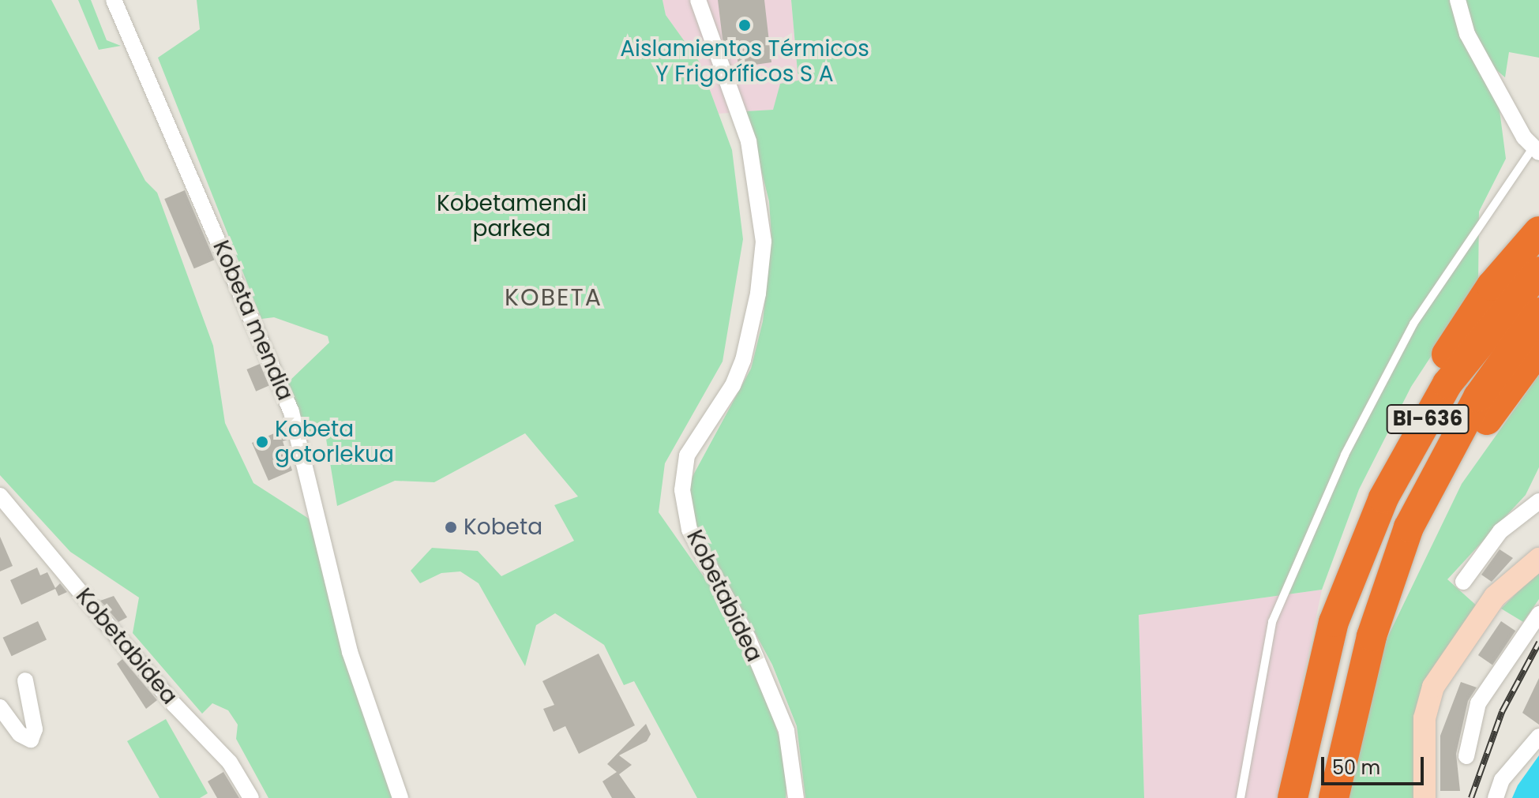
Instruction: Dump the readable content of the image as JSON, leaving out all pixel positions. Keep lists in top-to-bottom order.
{
  "streets": {
    "highway": ["BI-636"],
    "street": ["Kobeta mendia", "Kobetabidea"]
  },
  "districts": ["KOBETA"],
  "parks": ["Kobetamendi parkea"],
  "places": ["Aislamientos Térmicos Y Frigoríficos S A", "Kobeta gotorlekua", "Kobeta"],
  "scale_bar": "50 m"
}
